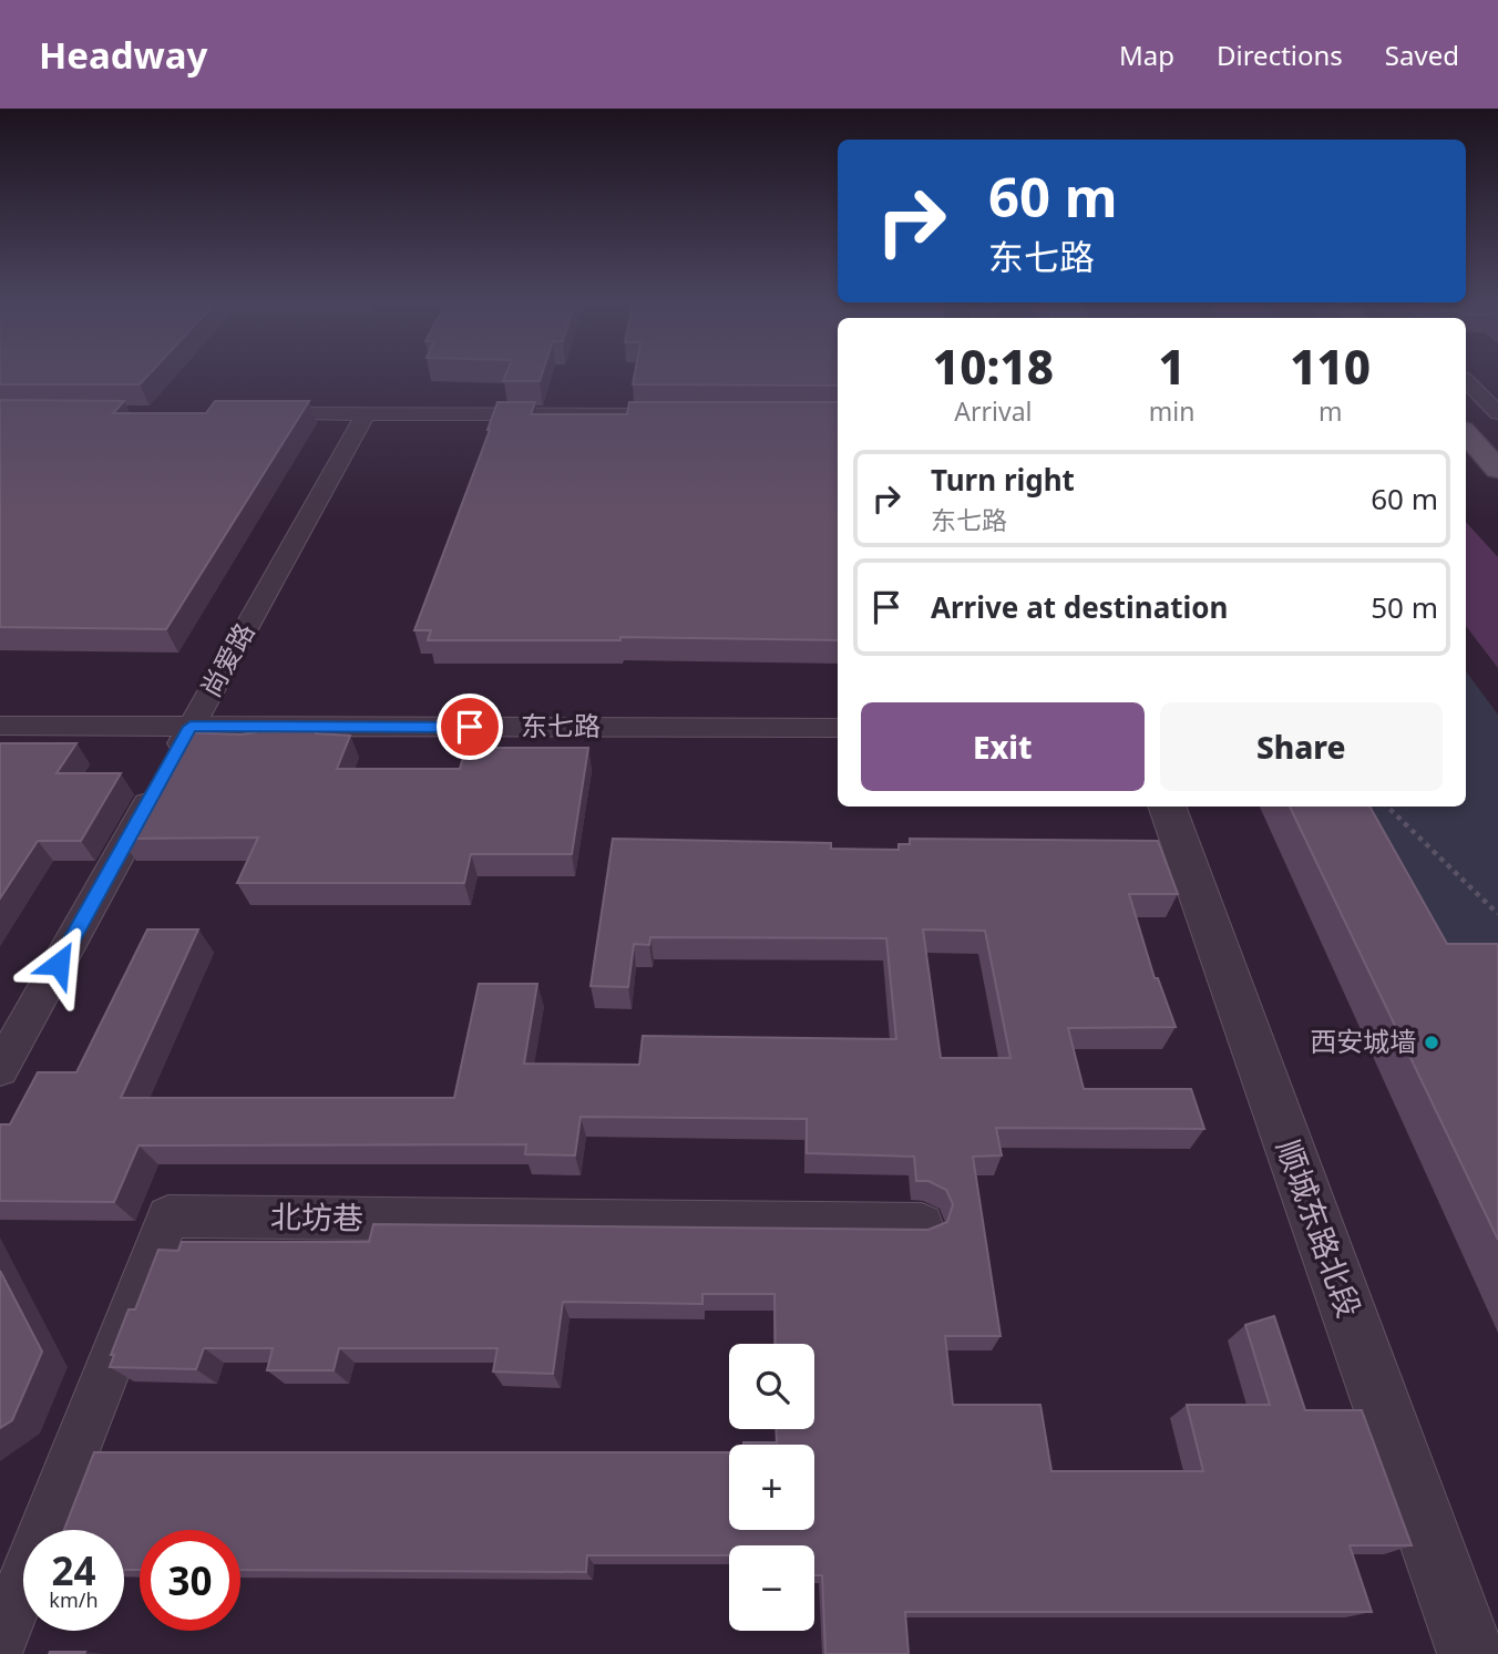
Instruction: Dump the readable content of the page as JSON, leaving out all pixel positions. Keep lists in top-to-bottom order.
{
  "streets": {
    "street": [
      "尚爱路",
      "东七路",
      "北坊巷",
      "顺城东路北段"
    ]
  },
  "crossings": [
    ["尚爱路", "东七路"]
  ],
  "places": ["西安城墙"],
  "page": {
    "header": "Headway",
    "nav": ["Map", "Directions", "Saved"],
    "turn": ["60 m", "东七路"],
    "eta": [
      "10:18",
      "Arrival",
      "1",
      "min",
      "110",
      "m"
    ],
    "list": [
      {
        "name": "Turn right",
        "note": "东七路",
        "value": "60 m"
      },
      {
        "name": "Arrive at destination",
        "value": "50 m"
      }
    ],
    "buttons": ["Exit", "Share"],
    "map_buttons": ["+", "−"],
    "speed": "24 km/h",
    "limit": "30"
  }
}
